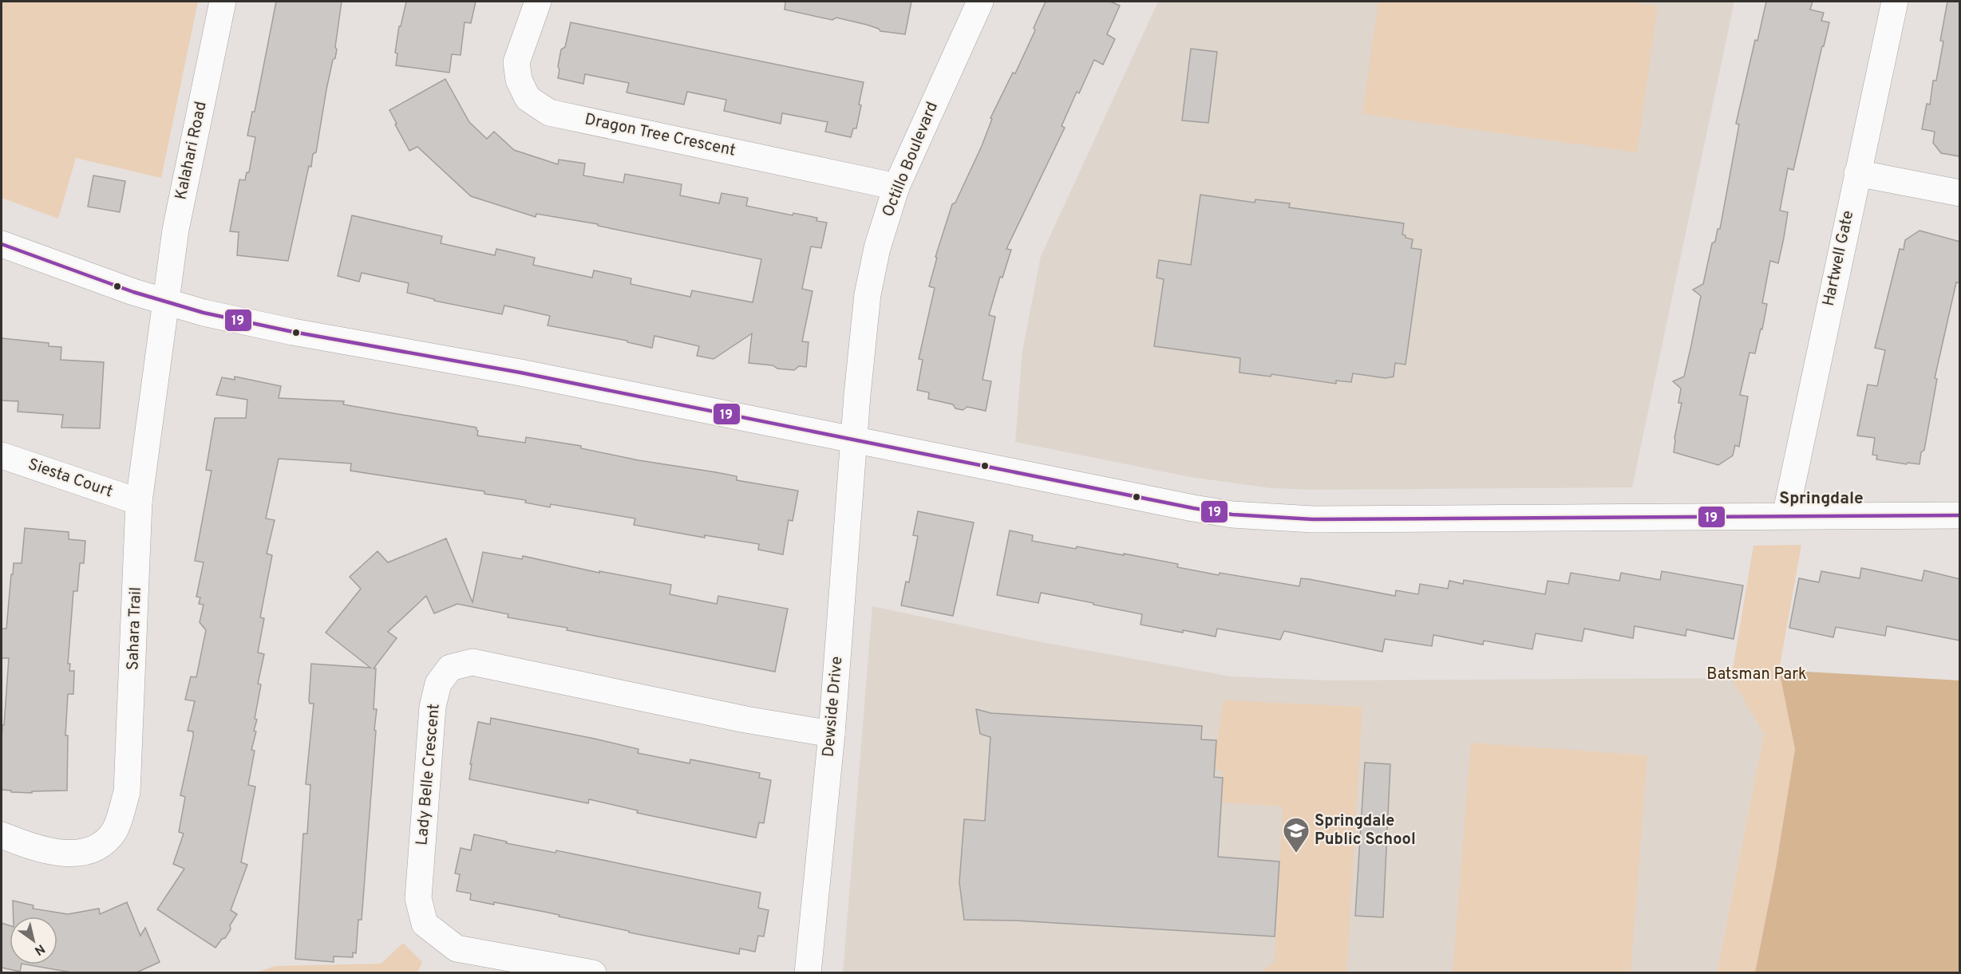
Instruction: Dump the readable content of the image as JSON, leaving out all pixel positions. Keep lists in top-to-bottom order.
{
  "streets": {
    "street": [
      "Dragon Tree Crescent",
      "Kalahari Road",
      "Octillo Boulevard",
      "Hartwell Gate",
      "Siesta Court",
      "Sahara Trail",
      "Dewside Drive",
      "Lady Belle Crescent"
    ]
  },
  "crossings": [
    ["Dragon Tree Crescent", "Octillo Boulevard"],
    ["Kalahari Road", "Sahara Trail"],
    ["Octillo Boulevard", "Dewside Drive"],
    ["Siesta Court", "Sahara Trail"],
    ["Dewside Drive", "Lady Belle Crescent"]
  ],
  "districts": ["Springdale"],
  "parks": ["Batsman Park"],
  "places": {
    "school or university": ["Springdale Public School"]
  },
  "lines": ["transit line 19"],
  "north": "bottom right"
}
